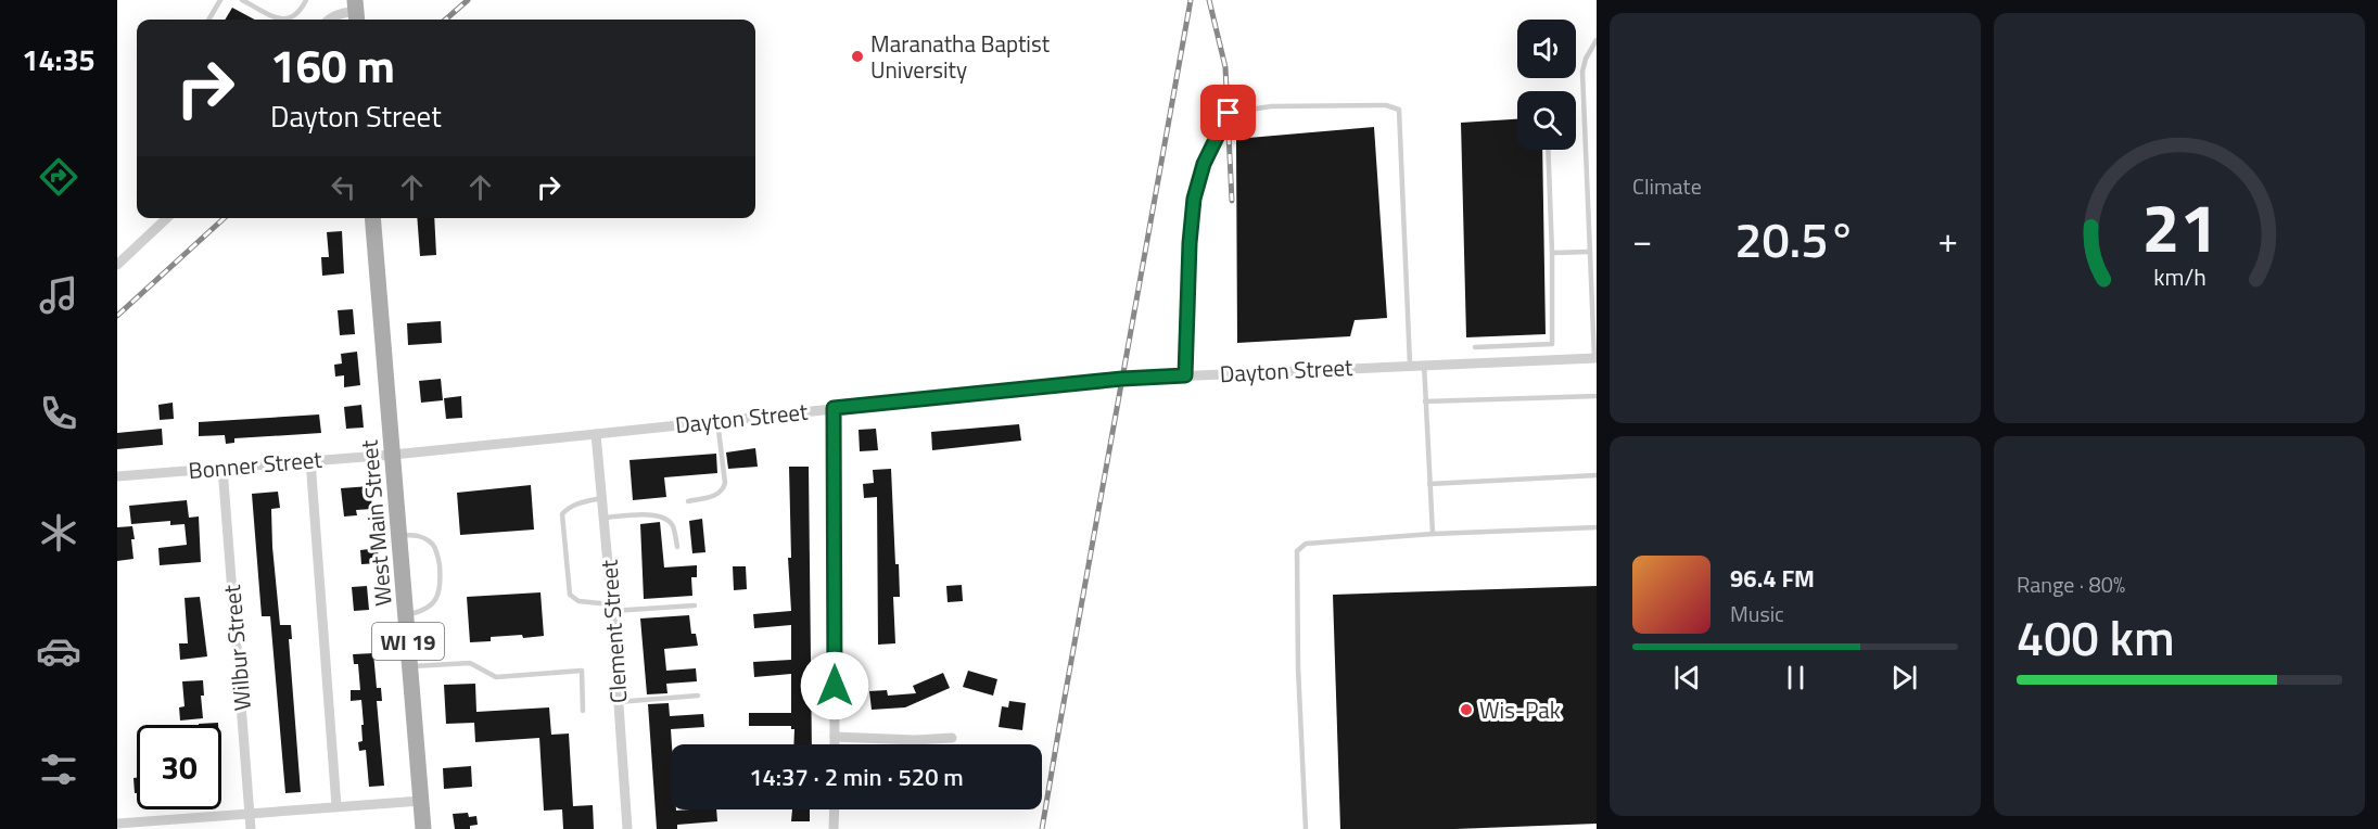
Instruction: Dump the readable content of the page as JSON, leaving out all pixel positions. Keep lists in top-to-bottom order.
{
  "streets": {
    "main road": ["West Main Street", "WI 19"],
    "street": [
      "Dayton Street",
      "Bonner Street",
      "Clement Street",
      "Wilbur Street"
    ]
  },
  "crossings": [
    ["Dayton Street", "Bonner Street"],
    ["Dayton Street", "West Main Street"],
    ["Dayton Street", "Clement Street"],
    ["Bonner Street", "West Main Street"],
    ["Bonner Street", "Wilbur Street"]
  ],
  "places": ["Maranatha Baptist University", "Wis-Pak"],
  "page": {
    "tabs": "14:35",
    "tile": [
      "Climate",
      ["Range · 80%", "400 km"]
    ],
    "turn": ["160 m", "Dayton Street"],
    "heat": ["−", "20.5°", "+"],
    "song": ["96.4 FM", "Music"],
    "limit": "30",
    "trip": "14:37 · 2 min · 520 m",
    "gauge": ["21", "km/h"]
  }
}
